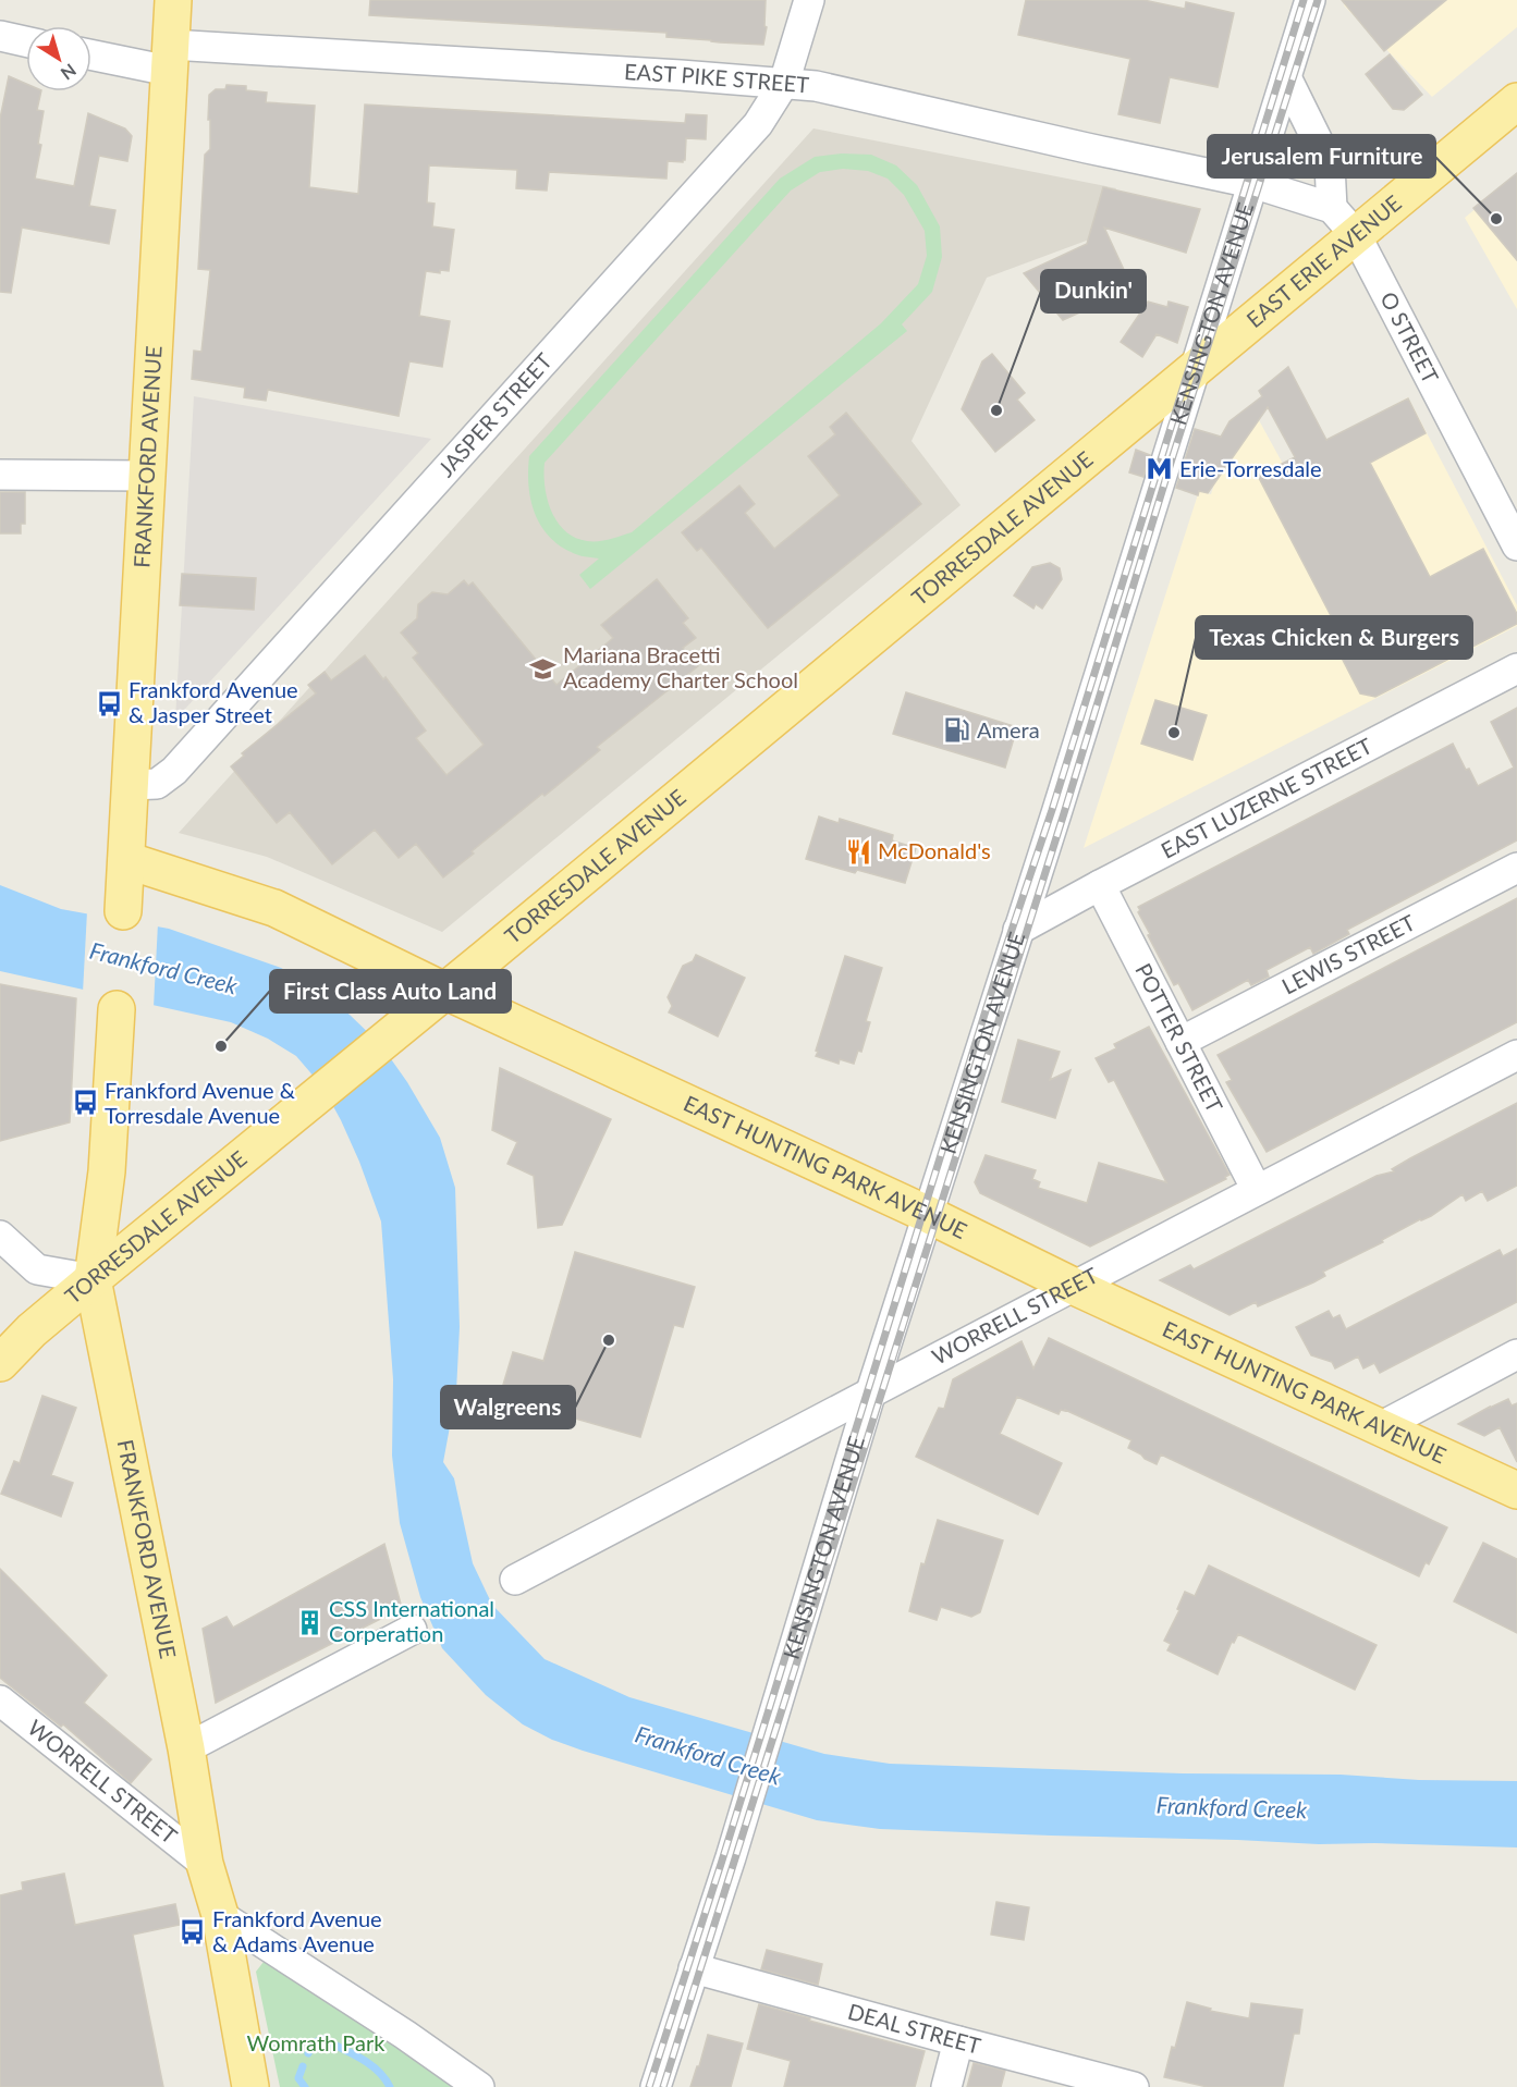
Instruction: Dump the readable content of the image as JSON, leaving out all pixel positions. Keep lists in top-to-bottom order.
{
  "streets": {
    "main road": [
      "EAST ERIE AVENUE",
      "FRANKFORD AVENUE",
      "TORRESDALE AVENUE",
      "EAST HUNTING PARK AVENUE"
    ],
    "street": [
      "EAST PIKE STREET",
      "KENSINGTON AVENUE",
      "O STREET",
      "JASPER STREET",
      "EAST LUZERNE STREET",
      "LEWIS STREET",
      "POTTER STREET",
      "WORRELL STREET",
      "DEAL STREET"
    ]
  },
  "crossings": [
    ["EAST PIKE STREET", "KENSINGTON AVENUE"],
    ["EAST PIKE STREET", "JASPER STREET"],
    ["EAST PIKE STREET", "FRANKFORD AVENUE"],
    ["EAST ERIE AVENUE", "KENSINGTON AVENUE"],
    ["EAST ERIE AVENUE", "O STREET"],
    ["EAST ERIE AVENUE", "TORRESDALE AVENUE"],
    ["KENSINGTON AVENUE", "TORRESDALE AVENUE"],
    ["KENSINGTON AVENUE", "EAST LUZERNE STREET"],
    ["KENSINGTON AVENUE", "EAST HUNTING PARK AVENUE"],
    ["KENSINGTON AVENUE", "WORRELL STREET"],
    ["KENSINGTON AVENUE", "DEAL STREET"],
    ["JASPER STREET", "FRANKFORD AVENUE"],
    ["FRANKFORD AVENUE", "TORRESDALE AVENUE"],
    ["FRANKFORD AVENUE", "EAST HUNTING PARK AVENUE"],
    ["FRANKFORD AVENUE", "WORRELL STREET"],
    ["TORRESDALE AVENUE", "EAST HUNTING PARK AVENUE"],
    ["EAST LUZERNE STREET", "POTTER STREET"],
    ["LEWIS STREET", "POTTER STREET"],
    ["POTTER STREET", "WORRELL STREET"],
    ["EAST HUNTING PARK AVENUE", "WORRELL STREET"]
  ],
  "water": ["Frankford Creek"],
  "parks": ["Womrath Park"],
  "places": {
    "other": [
      "Jerusalem Furniture",
      "Dunkin'",
      "Texas Chicken & Burgers",
      "First Class Auto Land",
      "Walgreens"
    ],
    "metro station": ["Erie-Torresdale"],
    "school or university": ["Mariana Bracetti Academy Charter School"],
    "bus stop": ["Frankford Avenue & Jasper Street", "Frankford Avenue & Torresdale Avenue", "Frankford Avenue & Adams Avenue"],
    "fuel station": ["Amera"],
    "restaurant": ["McDonald's"],
    "building": ["CSS International Corperation"]
  },
  "north": "bottom right"
}
